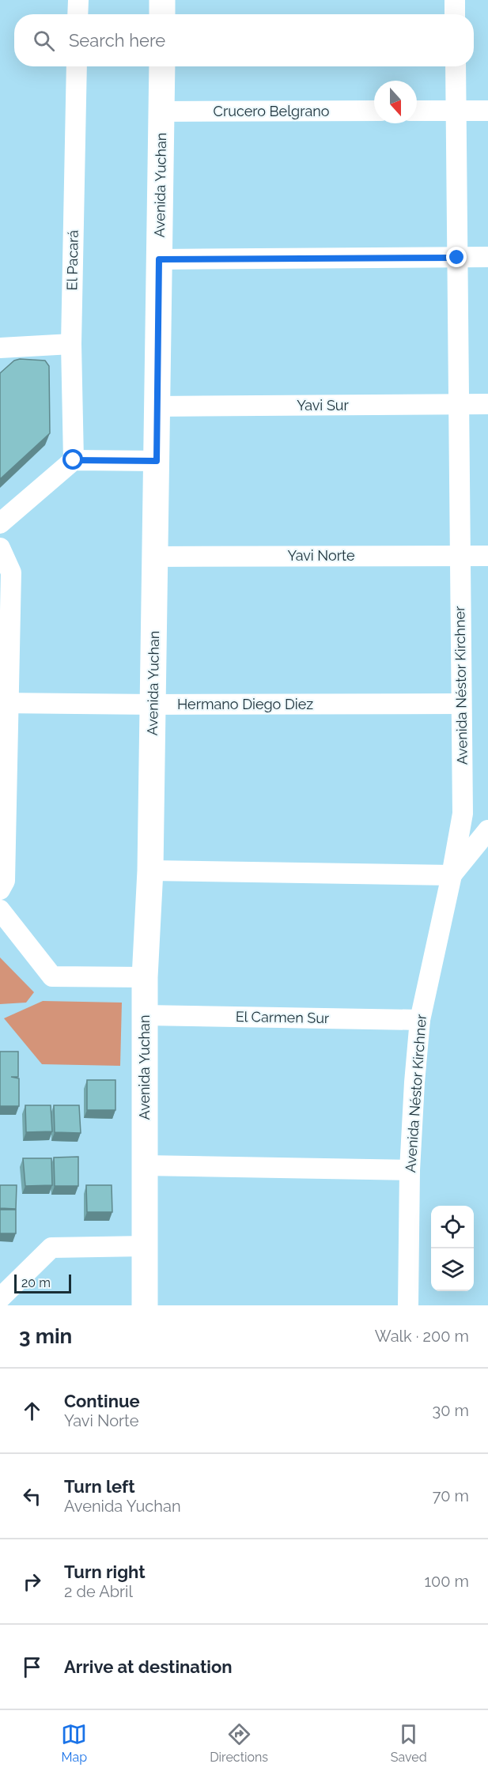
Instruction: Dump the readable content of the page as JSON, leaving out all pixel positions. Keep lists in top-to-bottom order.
{
  "streets": {
    "street": [
      "Crucero Belgrano",
      "Avenida Yuchan",
      "El Pacará",
      "Yavi Sur",
      "Yavi Norte",
      "Avenida Néstor Kirchner",
      "Hermano Diego Diez",
      "El Carmen Sur"
    ]
  },
  "crossings": [
    ["Crucero Belgrano", "Avenida Yuchan"],
    ["Avenida Yuchan", "Yavi Sur"],
    ["Avenida Yuchan", "Yavi Norte"],
    ["Avenida Yuchan", "Hermano Diego Diez"],
    ["Avenida Yuchan", "El Carmen Sur"],
    ["Yavi Sur", "Avenida Néstor Kirchner"],
    ["Yavi Norte", "Avenida Néstor Kirchner"],
    ["Avenida Néstor Kirchner", "Hermano Diego Diez"],
    ["Avenida Néstor Kirchner", "El Carmen Sur"]
  ],
  "scale_bar": "20 m",
  "north": "bottom",
  "page": {
    "search": "Search here",
    "scale": "20 m",
    "heading": ["3 min", "Walk · 200 m"],
    "list": [
      ["Continue", "Yavi Norte", "30 m"],
      ["Turn left", "Avenida Yuchan", "70 m"],
      ["Turn right", "2 de Abril", "100 m"],
      "Arrive at destination"
    ],
    "nav": ["Map", "Directions", "Saved"]
  }
}
